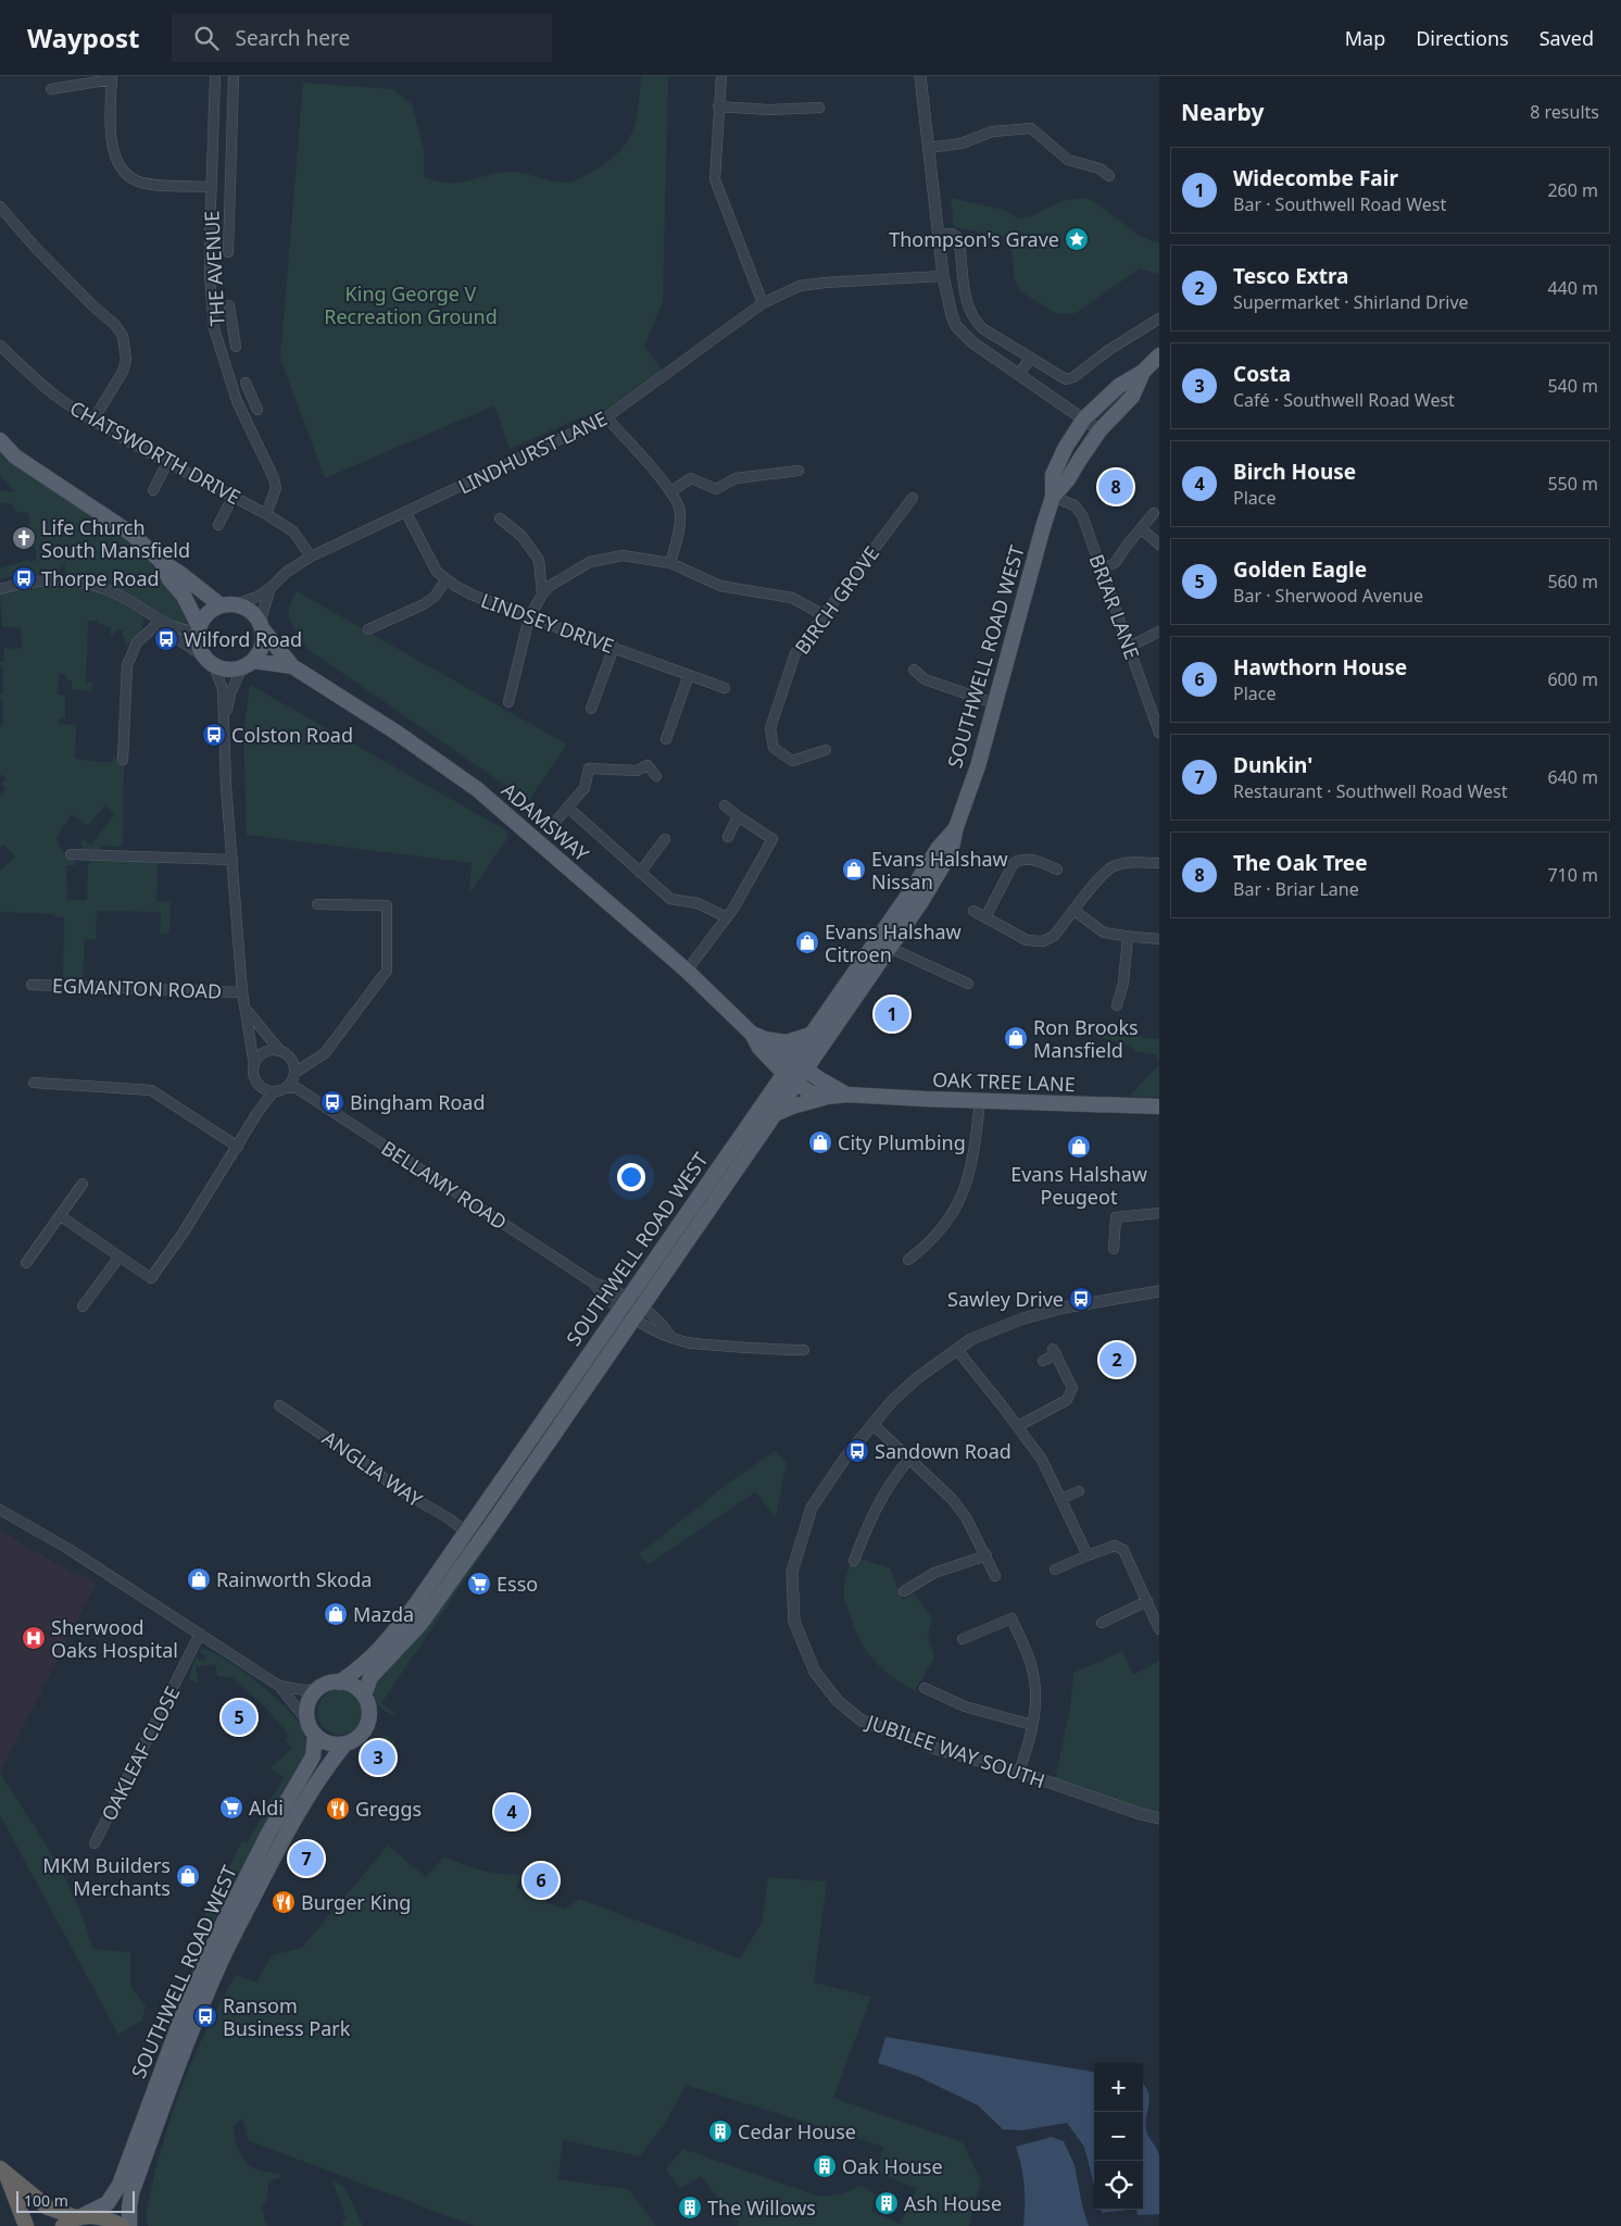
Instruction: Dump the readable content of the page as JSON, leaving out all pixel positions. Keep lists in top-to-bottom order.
{
  "streets": {
    "main road": ["SOUTHWELL ROAD WEST", "ADAMSWAY", "OAK TREE LANE"],
    "street": [
      "THE AVENUE",
      "CHATSWORTH DRIVE",
      "LINDHURST LANE",
      "BIRCH GROVE",
      "BRIAR LANE",
      "LINDSEY DRIVE",
      "EGMANTON ROAD",
      "BELLAMY ROAD",
      "ANGLIA WAY",
      "JUBILEE WAY SOUTH",
      "OAKLEAF CLOSE"
    ]
  },
  "crossings": [
    ["THE AVENUE", "CHATSWORTH DRIVE"],
    ["CHATSWORTH DRIVE", "LINDHURST LANE"],
    ["LINDHURST LANE", "LINDSEY DRIVE"],
    ["LINDHURST LANE", "ADAMSWAY"],
    ["BRIAR LANE", "SOUTHWELL ROAD WEST"],
    ["SOUTHWELL ROAD WEST", "ADAMSWAY"],
    ["SOUTHWELL ROAD WEST", "OAK TREE LANE"],
    ["SOUTHWELL ROAD WEST", "BELLAMY ROAD"],
    ["SOUTHWELL ROAD WEST", "ANGLIA WAY"],
    ["ADAMSWAY", "OAK TREE LANE"]
  ],
  "parks": ["King George V Recreation Ground"],
  "places": {
    "place": ["Thompson's Grave"],
    "church": ["Life Church South Mansfield"],
    "bus stop": [
      "Thorpe Road",
      "Wilford Road",
      "Colston Road",
      "Bingham Road",
      "Sawley Drive",
      "Sandown Road",
      "Ransom Business Park"
    ],
    "shop": [
      "Evans Halshaw Nissan",
      "Evans Halshaw Citroen",
      "Ron Brooks Mansfield",
      "City Plumbing",
      "Evans Halshaw Peugeot",
      "Rainworth Skoda",
      "Mazda",
      "MKM Builders Merchants"
    ],
    "supermarket": ["Esso", "Aldi"],
    "hospital": ["Sherwood Oaks Hospital"],
    "restaurant": ["Greggs", "Burger King"],
    "building": [
      "Cedar House",
      "Oak House",
      "Ash House",
      "The Willows"
    ]
  },
  "scale_bar": "100 m",
  "page": {
    "header": "Waypost",
    "search": "Search here",
    "nav": ["Map", "Directions", "Saved"],
    "heading": ["Nearby", "8 results"],
    "list": [
      {
        "mark": "1",
        "name": "Widecombe Fair",
        "note": "Bar · Southwell Road West",
        "value": "260 m"
      },
      {
        "mark": "2",
        "name": "Tesco Extra",
        "note": "Supermarket · Shirland Drive",
        "value": "440 m"
      },
      {
        "mark": "3",
        "name": "Costa",
        "note": "Café · Southwell Road West",
        "value": "540 m"
      },
      {
        "mark": "4",
        "name": "Birch House",
        "note": "Place",
        "value": "550 m"
      },
      {
        "mark": "5",
        "name": "Golden Eagle",
        "note": "Bar · Sherwood Avenue",
        "value": "560 m"
      },
      {
        "mark": "6",
        "name": "Hawthorn House",
        "note": "Place",
        "value": "600 m"
      },
      {
        "mark": "7",
        "name": "Dunkin'",
        "note": "Restaurant · Southwell Road West",
        "value": "640 m"
      },
      {
        "mark": "8",
        "name": "The Oak Tree",
        "note": "Bar · Briar Lane",
        "value": "710 m"
      }
    ],
    "pins": [
      "8",
      "1",
      "2",
      "5",
      "3",
      "4",
      "7",
      "6"
    ],
    "map_buttons": ["+", "−"],
    "scale": "100 m"
  }
}
